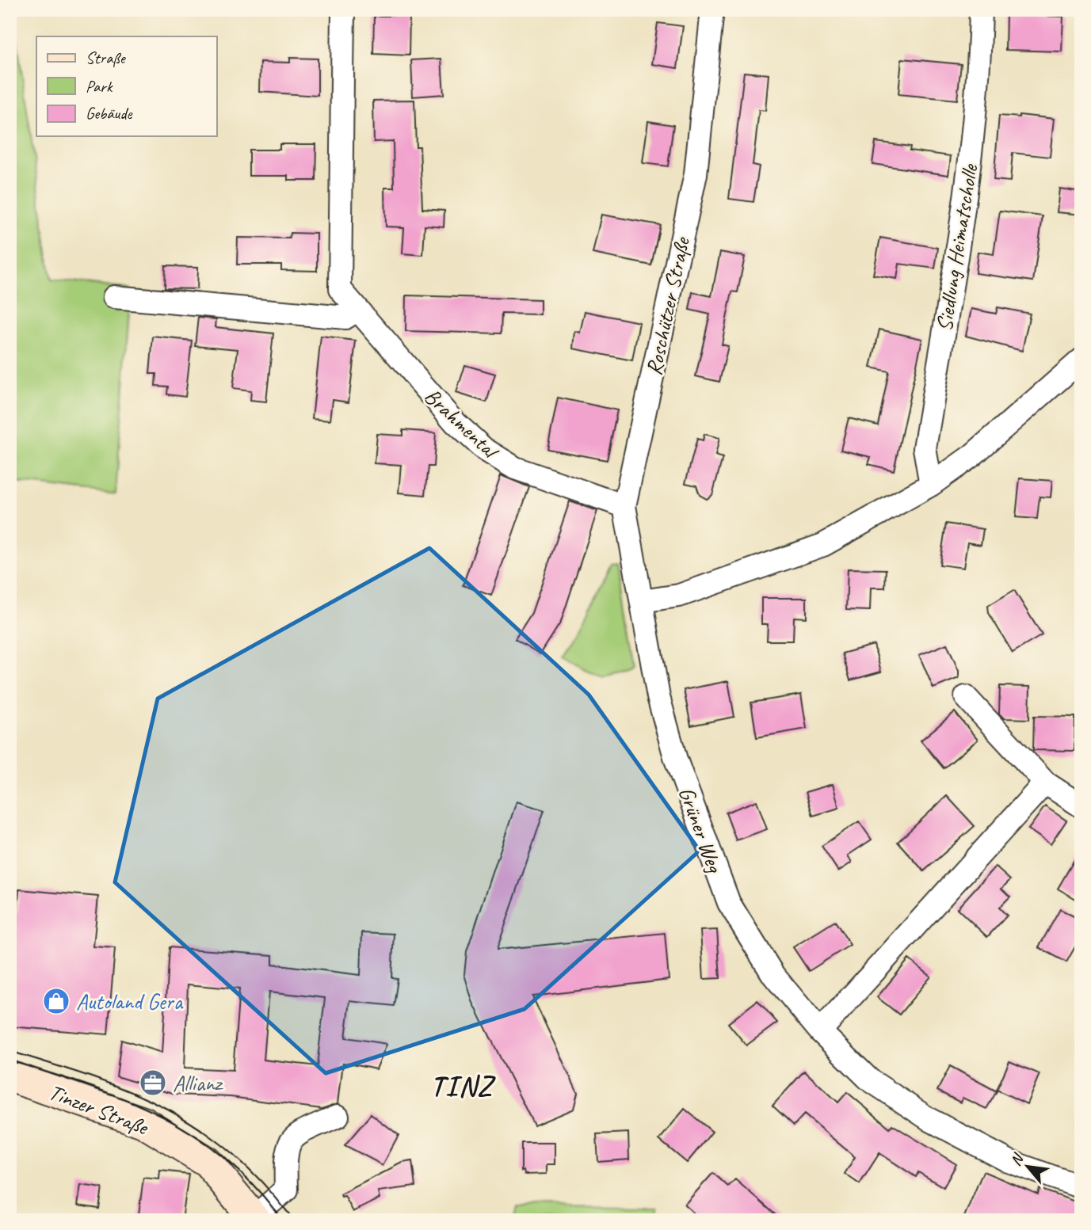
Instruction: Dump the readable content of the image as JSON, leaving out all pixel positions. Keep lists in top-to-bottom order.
{
  "streets": {
    "street": [
      "Siedlung Heimatscholle",
      "Roschützer Straße",
      "Brahmental",
      "Grüner Weg",
      "Tinzer Straße"
    ]
  },
  "crossings": [
    ["Roschützer Straße", "Brahmental"],
    ["Roschützer Straße", "Grüner Weg"]
  ],
  "districts": ["TINZ"],
  "places": {
    "shop": ["Autoland Gera"],
    "office": ["Allianz"]
  },
  "legend": ["Straße", "Park", "Gebäude"],
  "north": "top left"
}
